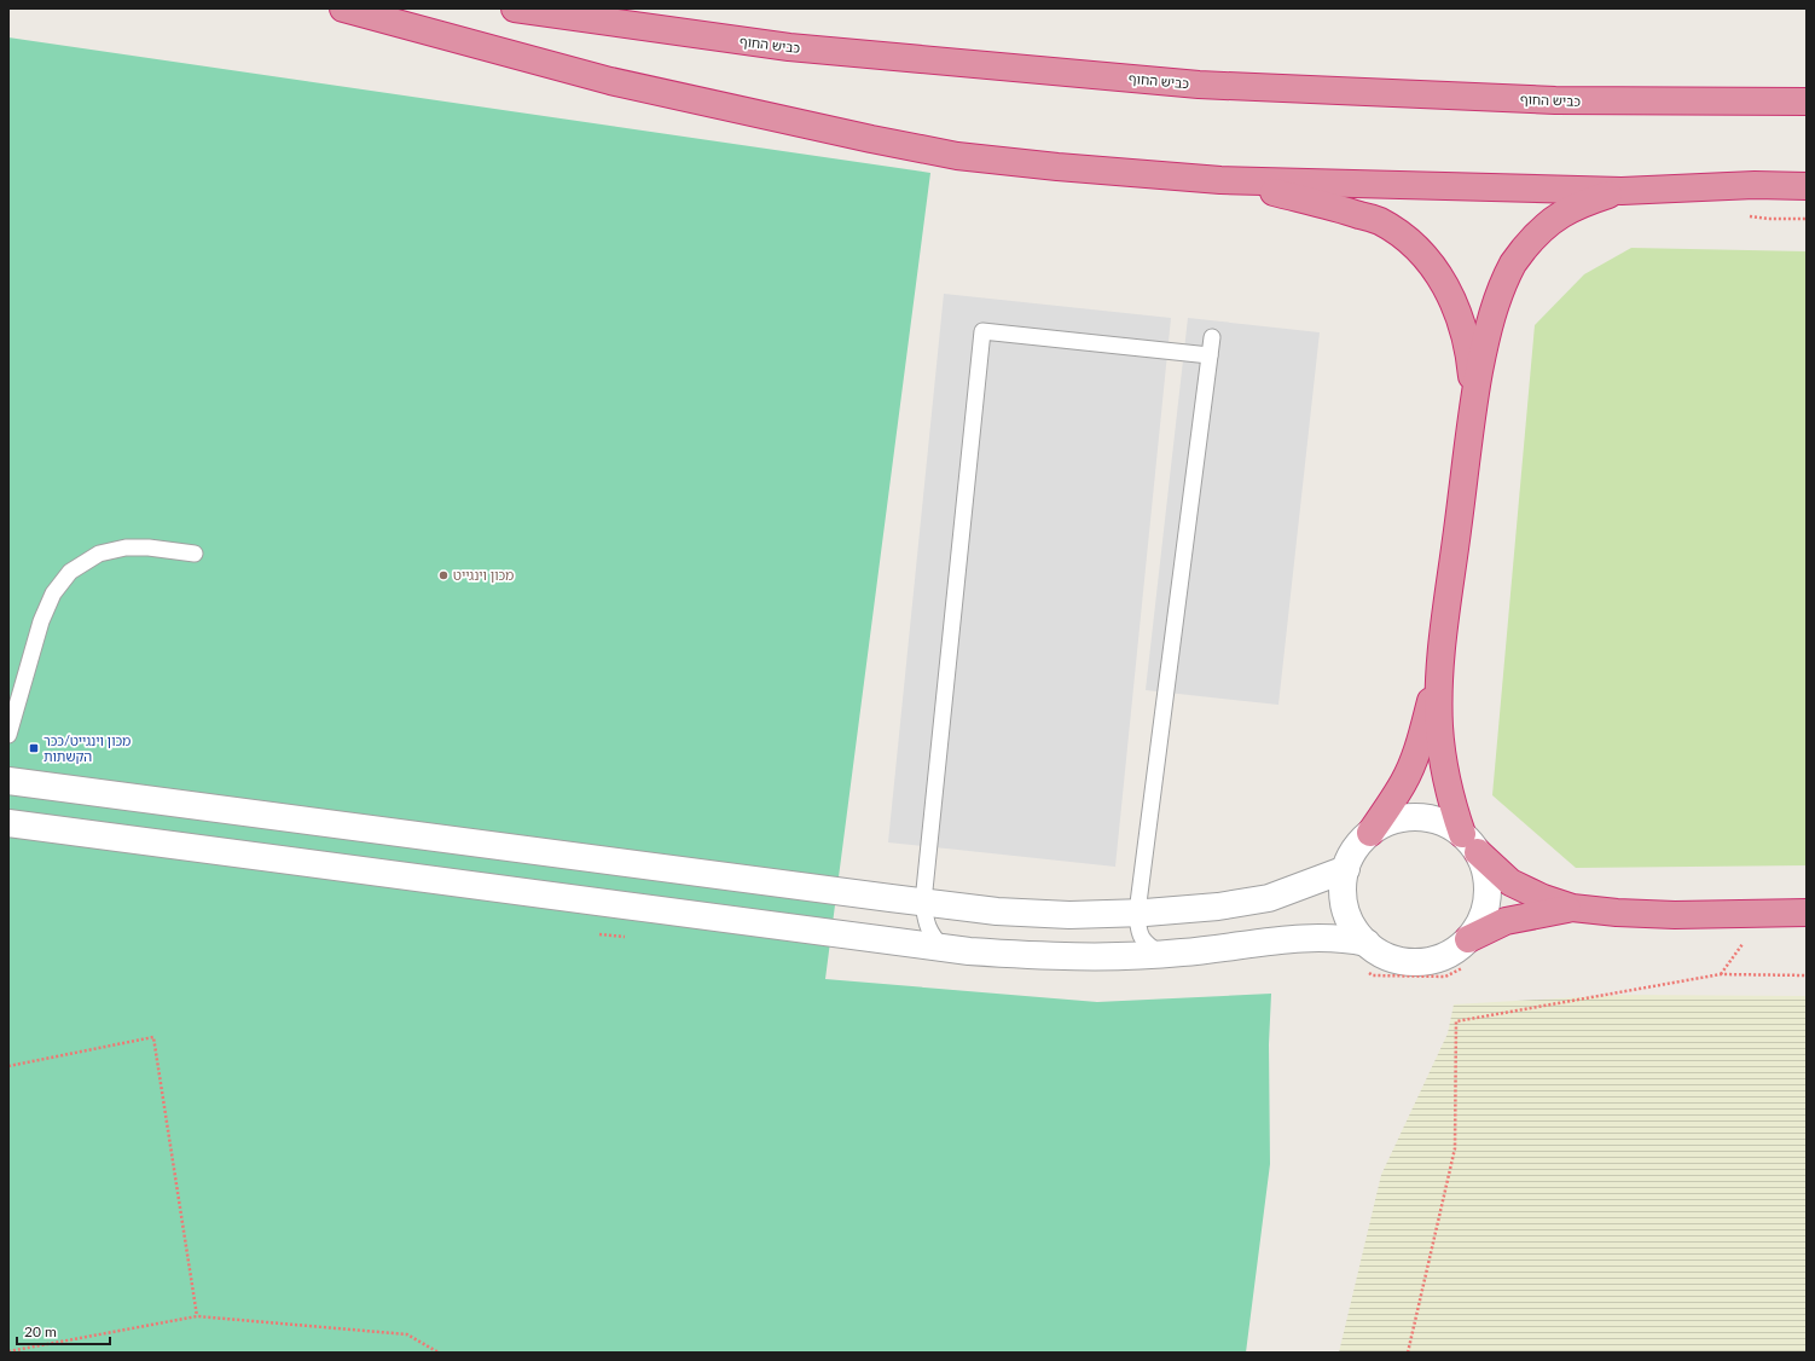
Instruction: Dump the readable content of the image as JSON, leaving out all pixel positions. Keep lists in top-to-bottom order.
{
  "streets": {
    "highway": ["כביש החוף"]
  },
  "places": {
    "other": ["מכון וינגייט"],
    "transit": ["מכון וינגייט/ככר הקשתות"]
  },
  "scale_bar": "20 m"
}
